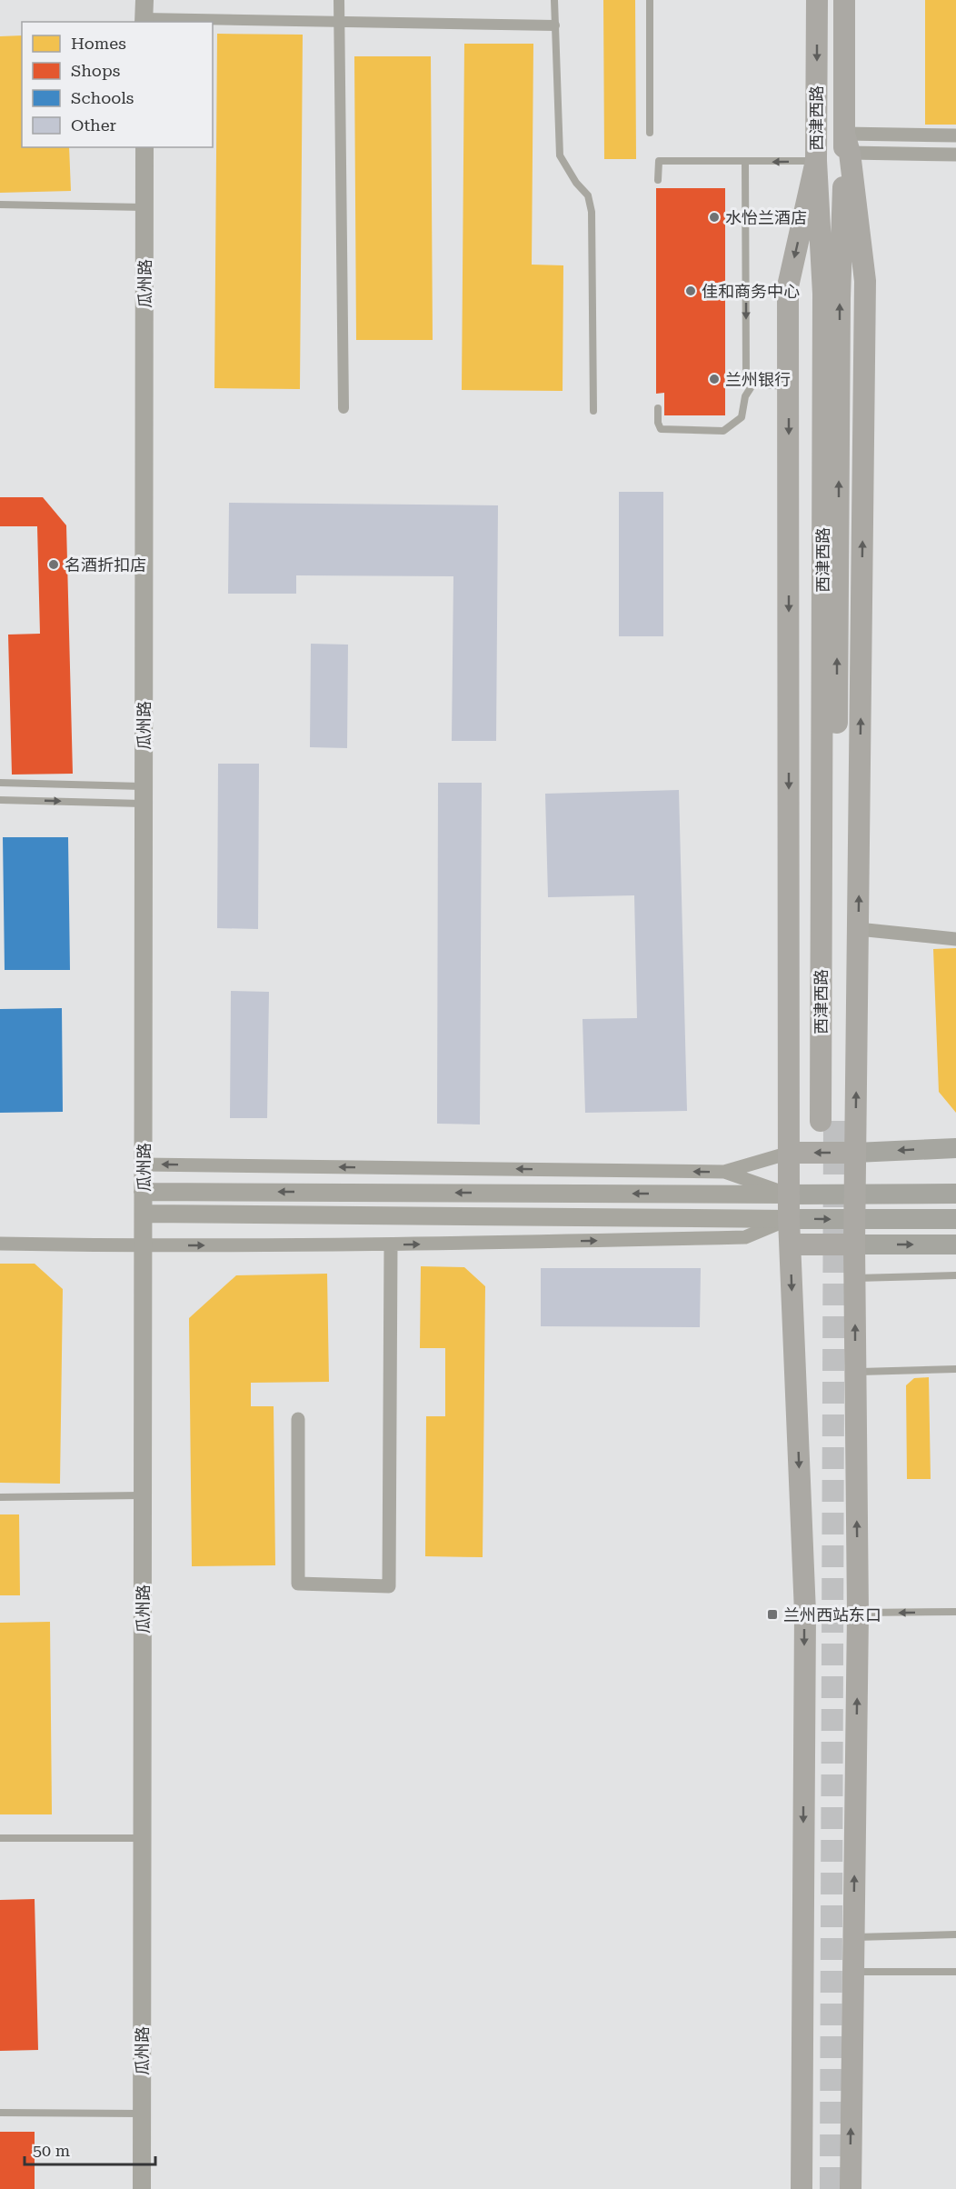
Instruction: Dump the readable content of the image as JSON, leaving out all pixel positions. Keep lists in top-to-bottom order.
{
  "streets": {
    "main road": ["西津西路"],
    "street": ["瓜州路"]
  },
  "places": {
    "other": [
      "水怡兰酒店",
      "佳和商务中心",
      "兰州银行",
      "名酒折扣店"
    ],
    "transit": ["兰州西站东口"]
  },
  "legend": [
    "Homes",
    "Shops",
    "Schools",
    "Other"
  ],
  "scale_bar": "50 m"
}
